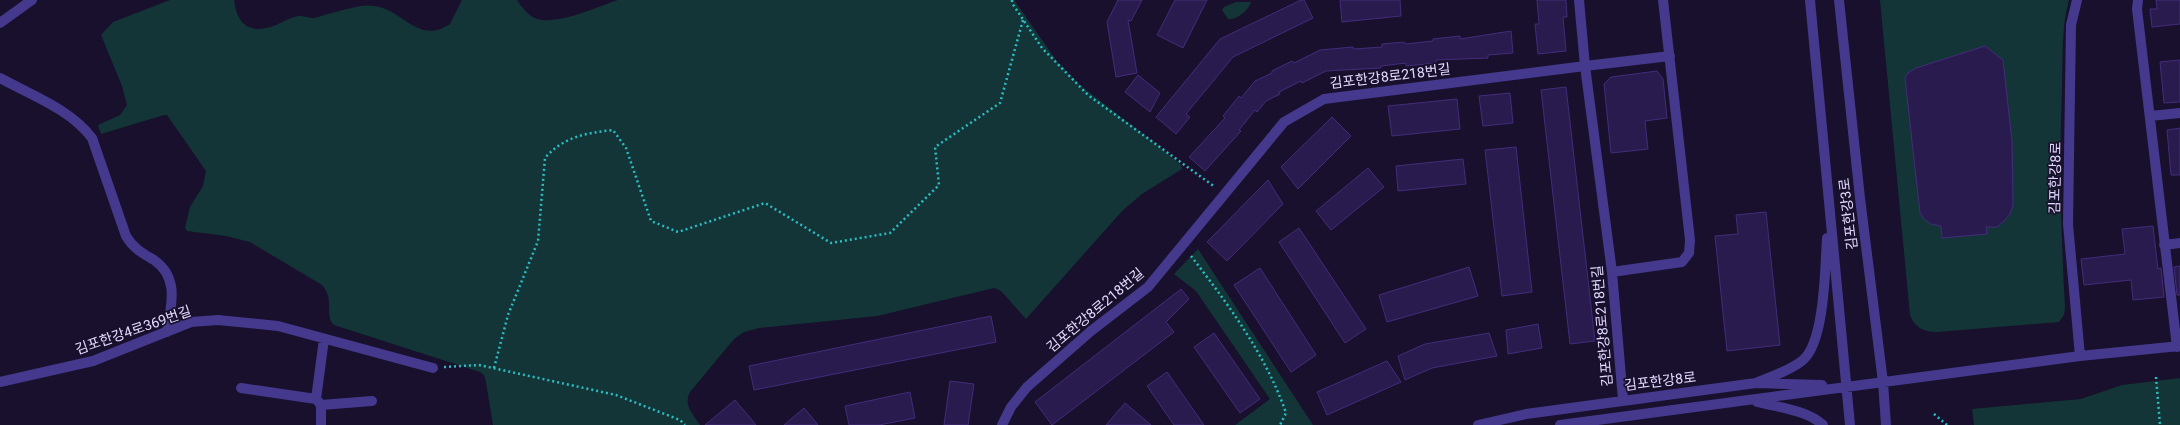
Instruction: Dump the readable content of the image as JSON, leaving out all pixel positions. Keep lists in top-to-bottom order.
{
  "streets": {
    "street": [
      "김포한강8로218번길",
      "김포한강8로",
      "김포한강3로",
      "김포한강4로369번길"
    ]
  },
  "crossings": [
    ["김포한강8로218번길", "김포한강8로"],
    ["김포한강8로", "김포한강3로"]
  ]
}
